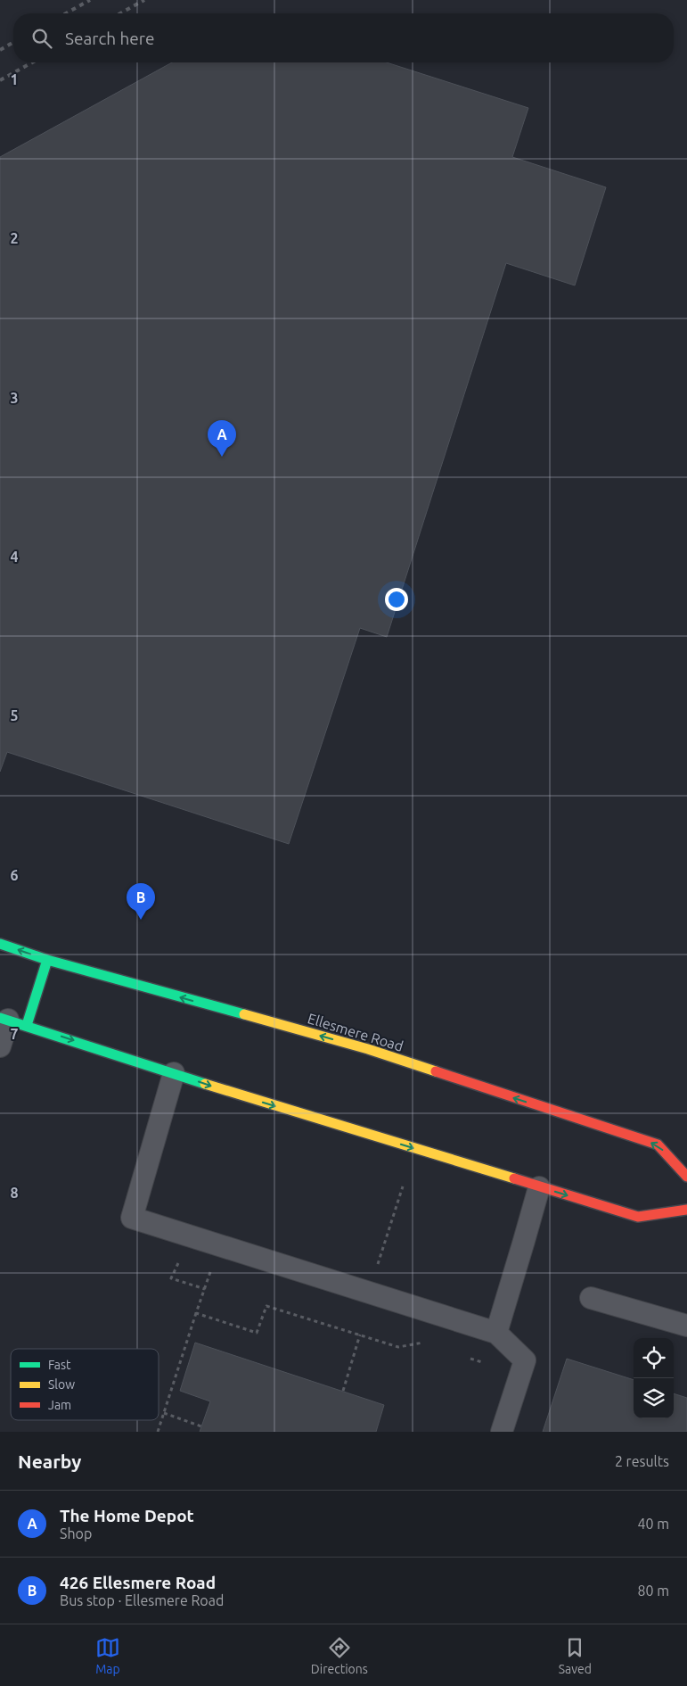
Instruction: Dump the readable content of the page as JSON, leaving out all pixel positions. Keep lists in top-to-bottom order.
{
  "streets": {
    "main road": ["Ellesmere Road"]
  },
  "legend": ["Fast", "Slow", "Jam"],
  "page": {
    "search": "Search here",
    "pins": ["A", "B"],
    "heading": ["Nearby", "2 results"],
    "list": [
      {
        "mark": "A",
        "name": "The Home Depot",
        "note": "Shop",
        "value": "40 m"
      },
      {
        "mark": "B",
        "name": "426 Ellesmere Road",
        "note": "Bus stop · Ellesmere Road",
        "value": "80 m"
      }
    ],
    "nav": ["Map", "Directions", "Saved"]
  },
  "grid": {
    "rows": [
      "1",
      "2",
      "3",
      "4",
      "5",
      "6",
      "7",
      "8"
    ]
  }
}
